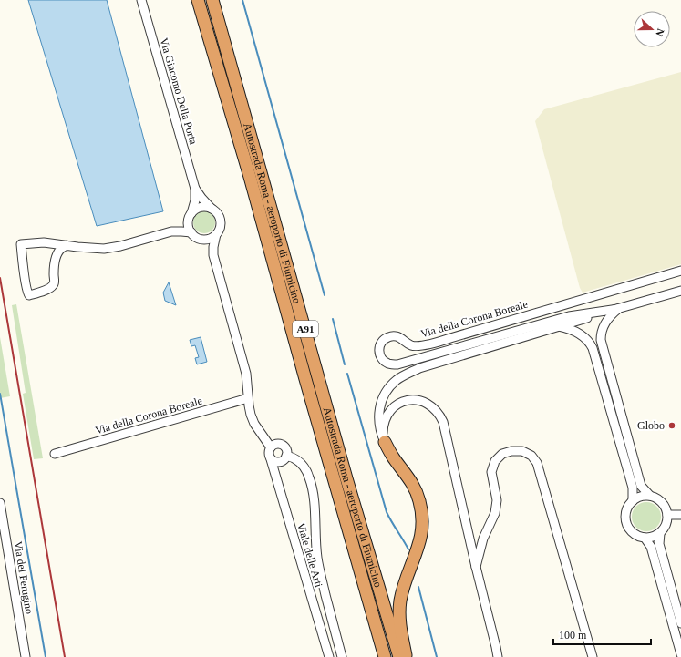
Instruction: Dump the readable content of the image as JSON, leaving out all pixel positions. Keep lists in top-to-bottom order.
{
  "streets": {
    "highway": ["Autostrada Roma - aeroporto di Fiumicino", "A91"],
    "street": [
      "Via Giacomo Della Porta",
      "Via della Corona Boreale",
      "Viale delle Arti",
      "Via del Perugino"
    ]
  },
  "places": ["Globo"],
  "scale_bar": "100 m",
  "north": "right"
}
